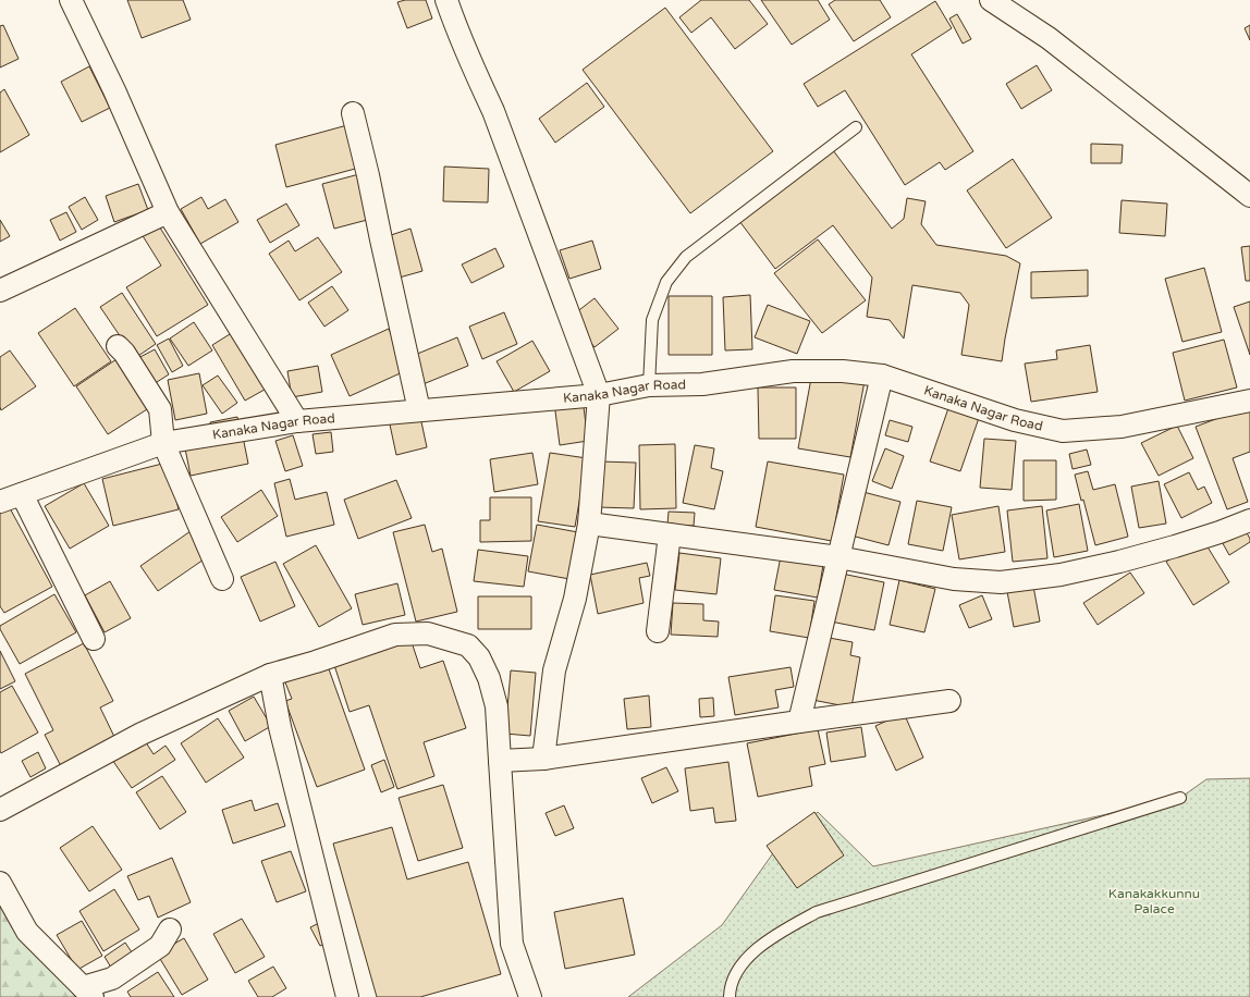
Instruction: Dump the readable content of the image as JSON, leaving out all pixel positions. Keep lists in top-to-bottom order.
{
  "streets": {
    "street": ["Kanaka Nagar Road"]
  },
  "parks": ["Kanakakkunnu Palace"]
}
